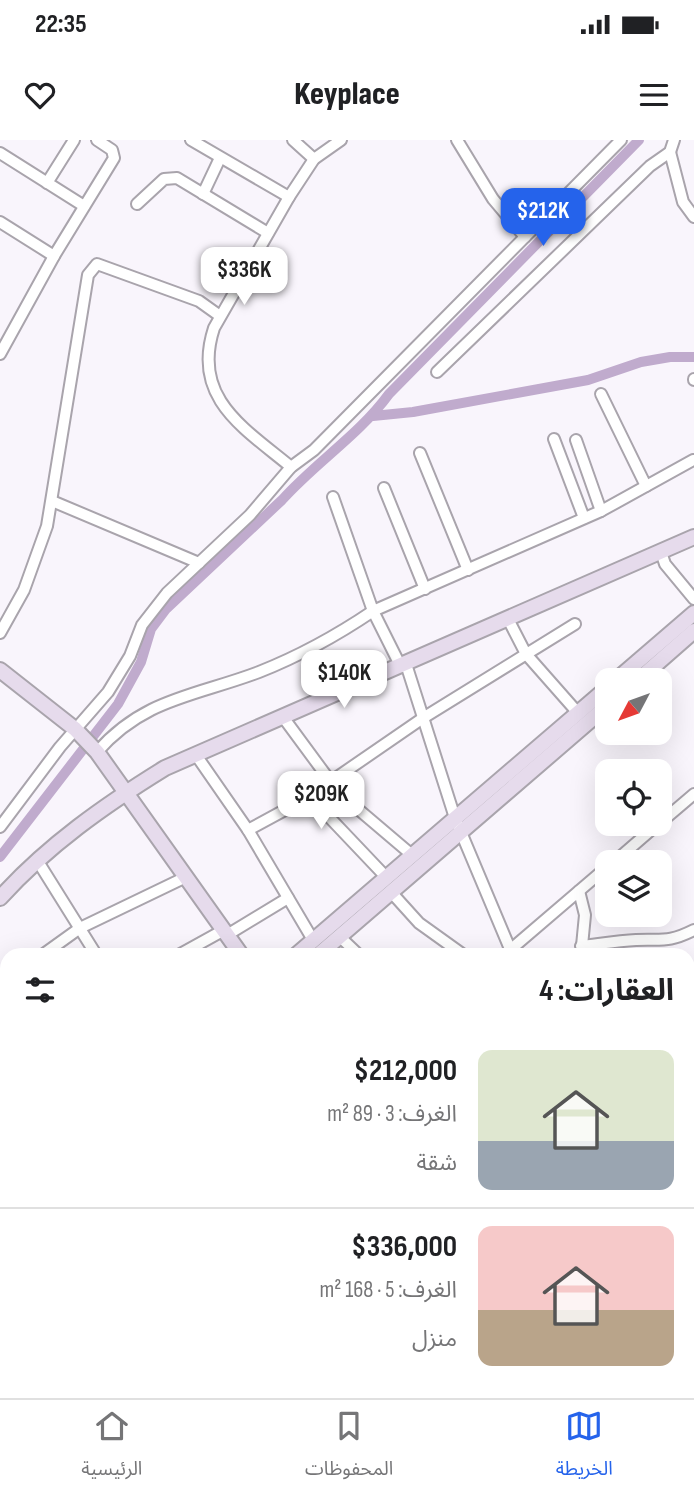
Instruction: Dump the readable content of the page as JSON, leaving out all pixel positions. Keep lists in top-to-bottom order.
{
  "north": "bottom left",
  "page": {
    "status": "22:35",
    "header": "Keyplace",
    "price": [
      "$212K",
      "$336K",
      "$140K",
      "$209K"
    ],
    "heading": "العقارات: 4",
    "list": [
      {
        "name": "$212,000",
        "note": "الغرف: 3 · 89 m² · شقة"
      },
      {
        "name": "$336,000",
        "note": "الغرف: 5 · 168 m² · منزل"
      }
    ],
    "tabs": ["الخريطة", "المحفوظات", "الرئيسية"]
  }
}
